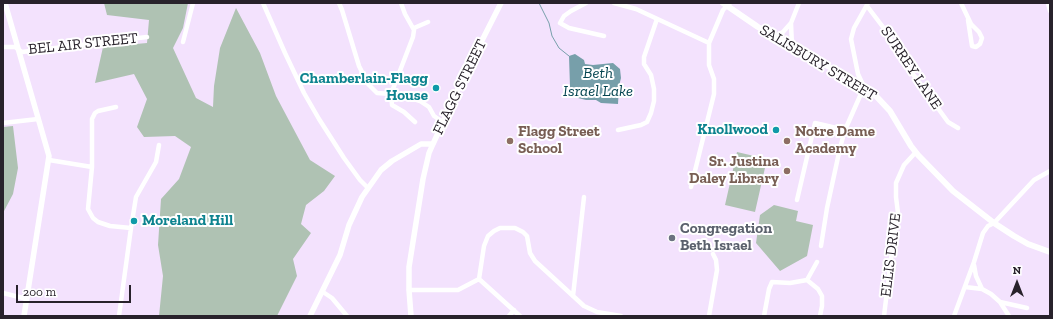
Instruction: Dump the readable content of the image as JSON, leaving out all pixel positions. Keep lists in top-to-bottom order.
{
  "streets": {
    "main road": ["SALISBURY STREET"],
    "street": [
      "BEL AIR STREET",
      "SURREY LANE",
      "FLAGG STREET",
      "ELLIS DRIVE"
    ]
  },
  "crossings": [
    ["SALISBURY STREET", "ELLIS DRIVE"]
  ],
  "water": ["Beth Israel Lake"],
  "places": [
    "Chamberlain-Flagg House",
    "Knollwood",
    "Flagg Street School",
    "Notre Dame Academy",
    "Sr. Justina Daley Library",
    "Moreland Hill",
    "Congregation Beth Israel"
  ],
  "scale_bar": "200 m",
  "north": "top"
}
